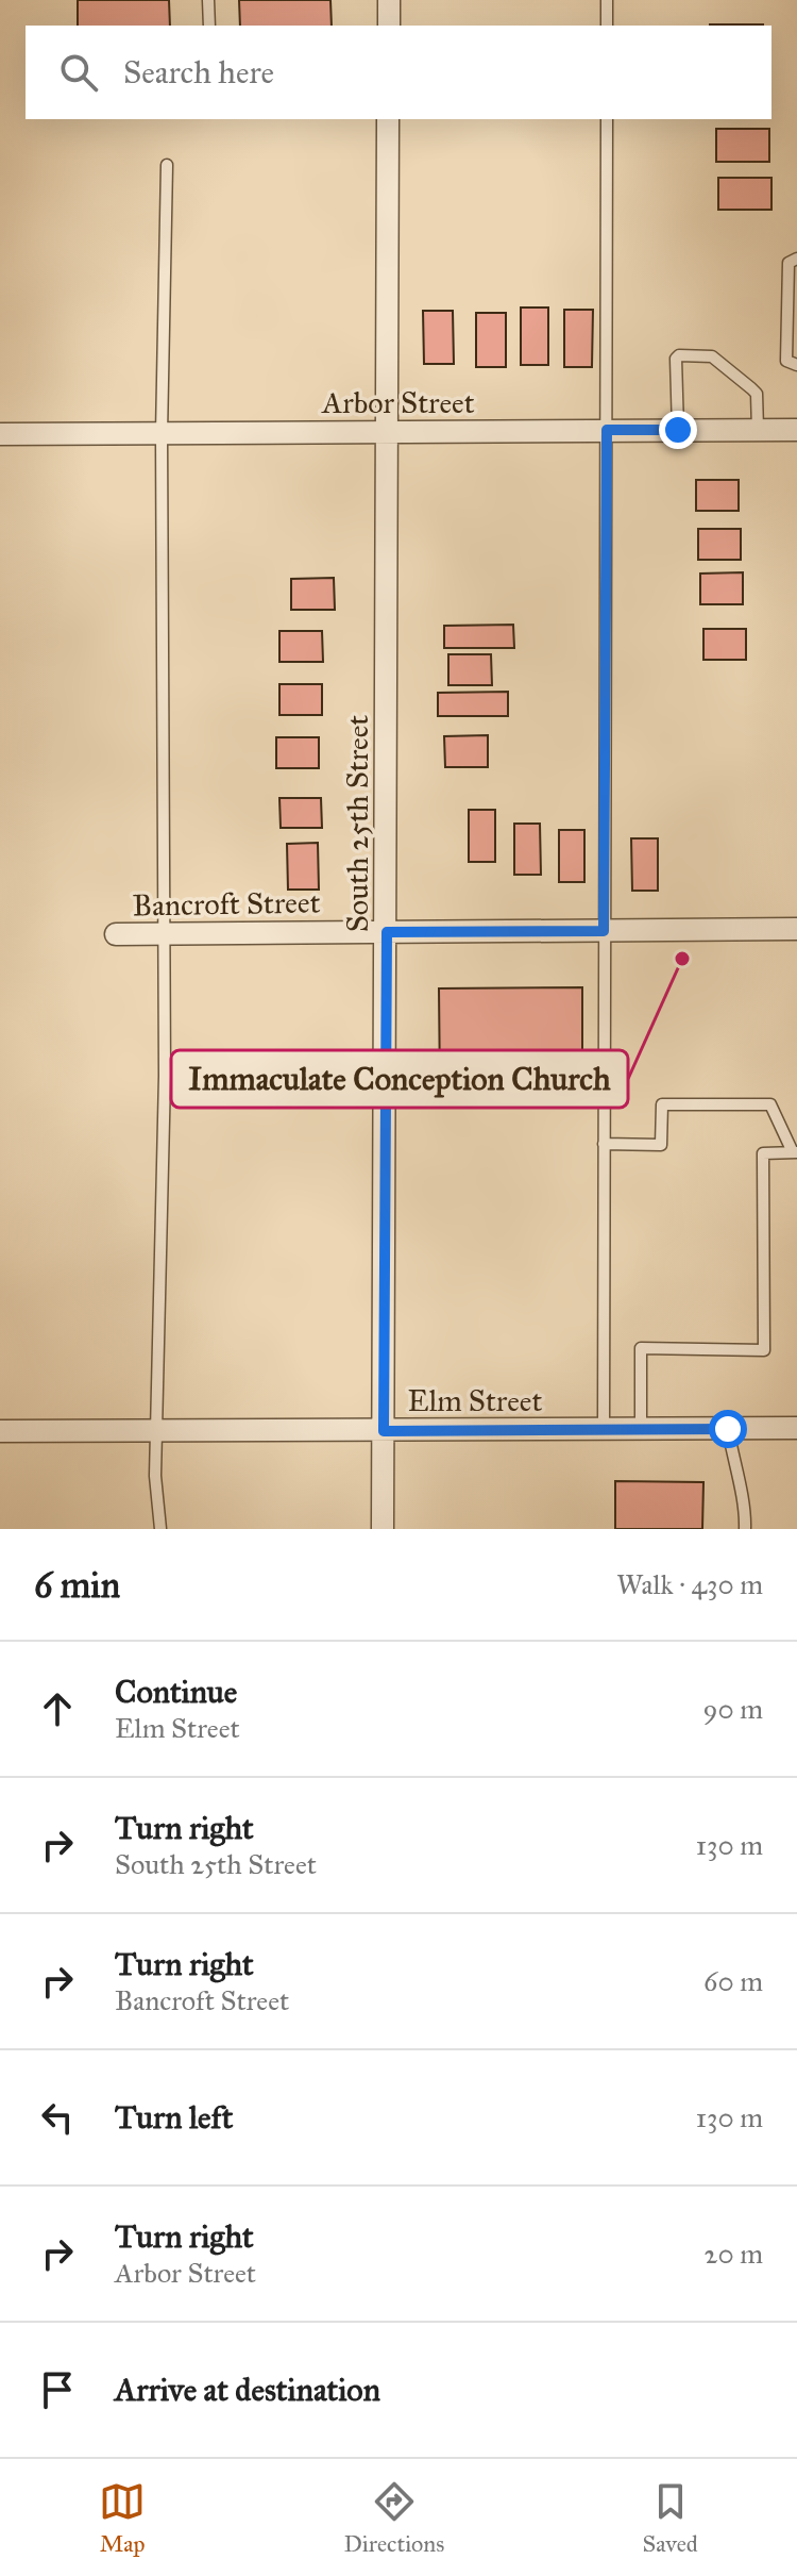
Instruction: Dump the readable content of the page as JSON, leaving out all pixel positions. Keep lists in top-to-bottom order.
{
  "streets": {
    "street": [
      "Arbor Street",
      "South 25th Street",
      "Bancroft Street",
      "Elm Street"
    ]
  },
  "crossings": [
    ["Arbor Street", "South 25th Street"],
    ["South 25th Street", "Bancroft Street"],
    ["South 25th Street", "Elm Street"]
  ],
  "places": ["Immaculate Conception Church"],
  "page": {
    "search": "Search here",
    "heading": ["6 min", "Walk · 430 m"],
    "list": [
      ["Continue", "Elm Street", "90 m"],
      ["Turn right", "South 25th Street", "130 m"],
      ["Turn right", "Bancroft Street", "60 m"],
      ["Turn left", "130 m"],
      ["Turn right", "Arbor Street", "20 m"],
      "Arrive at destination"
    ],
    "nav": ["Map", "Directions", "Saved"]
  }
}
